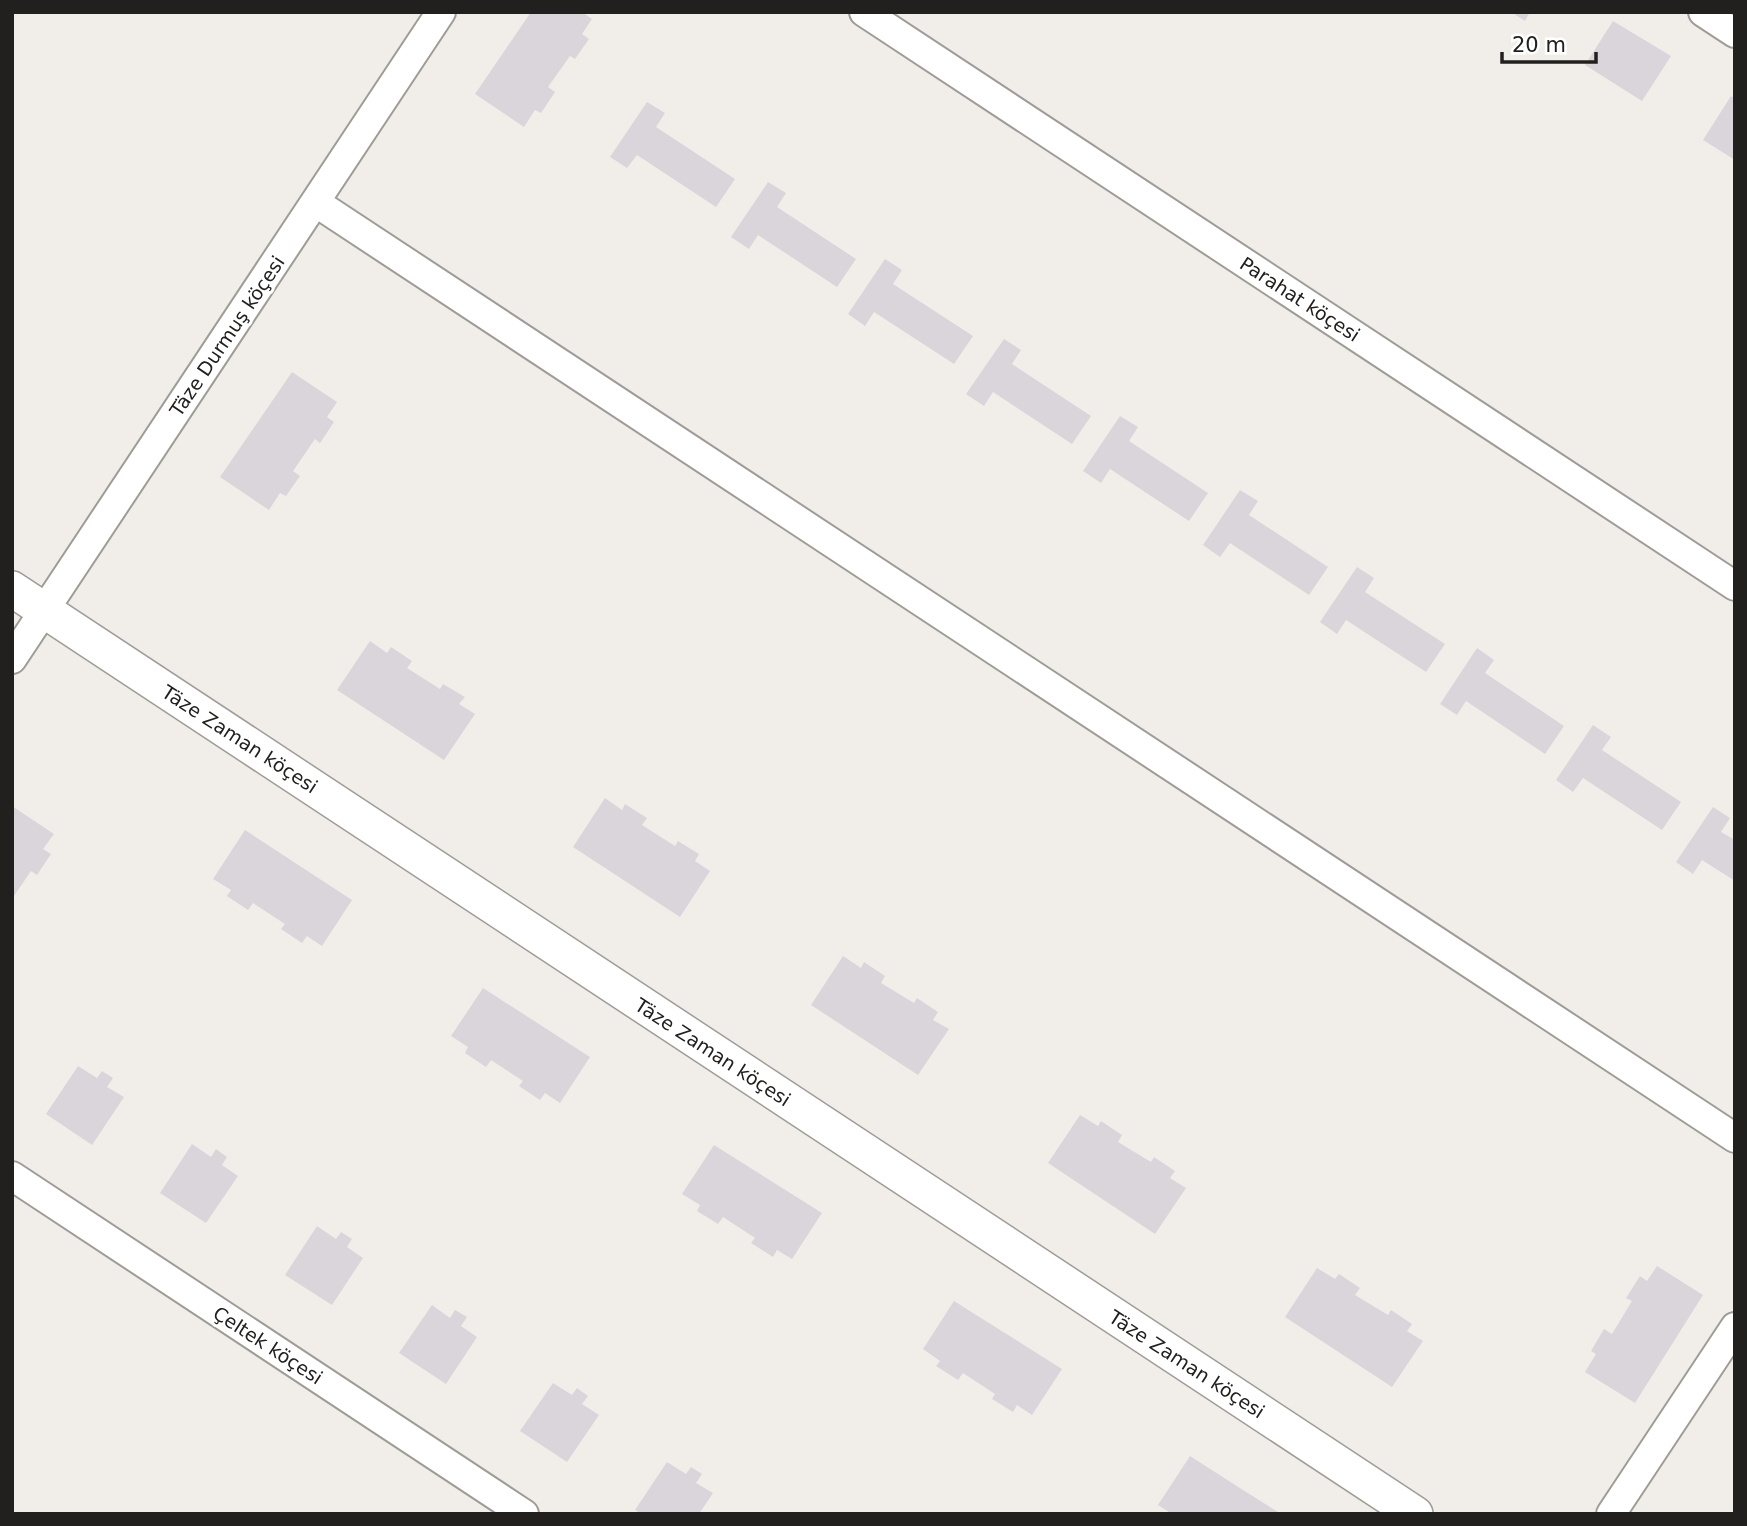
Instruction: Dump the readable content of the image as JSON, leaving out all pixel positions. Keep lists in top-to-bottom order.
{
  "streets": {
    "street": [
      "Parahat köçesi",
      "Täze Durmuş köçesi",
      "Täze Zaman köçesi",
      "Çeltek köçesi"
    ]
  },
  "crossings": [
    ["Täze Durmuş köçesi", "Täze Zaman köçesi"]
  ],
  "scale_bar": "20 m"
}
